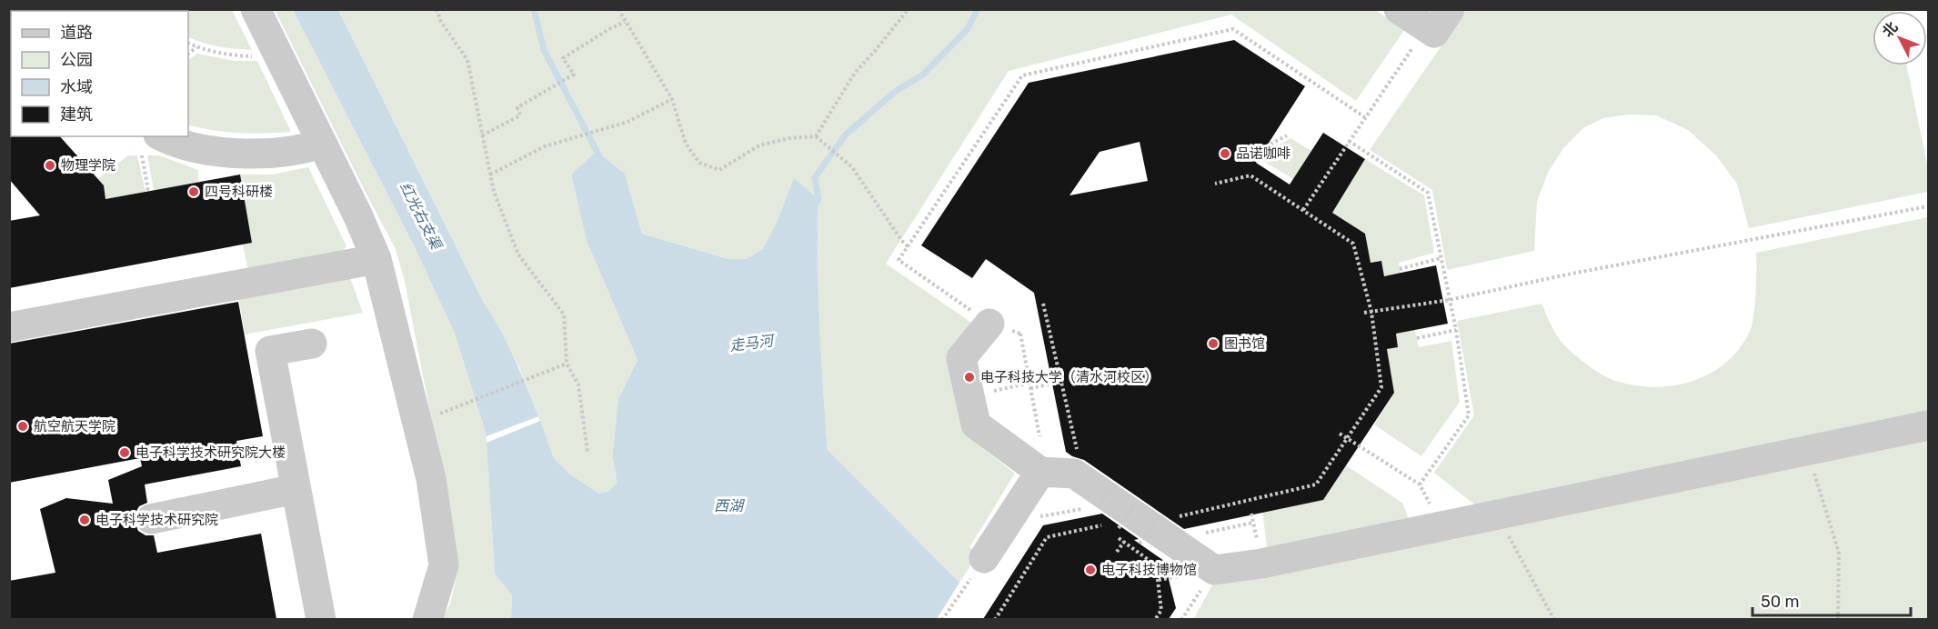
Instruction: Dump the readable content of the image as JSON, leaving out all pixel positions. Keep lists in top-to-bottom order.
{
  "water": ["红光右支渠", "走马河", "西湖"],
  "places": [
    "品诺咖啡",
    "物理学院",
    "四号科研楼",
    "图书馆",
    "电子科技大学（清水河校区）",
    "航空航天学院",
    "电子科学技术研究院大楼",
    "电子科学技术研究院",
    "电子科技博物馆"
  ],
  "legend": [
    "道路",
    "公园",
    "水域",
    "建筑"
  ],
  "scale_bar": "50 m",
  "north": "top left"
}
